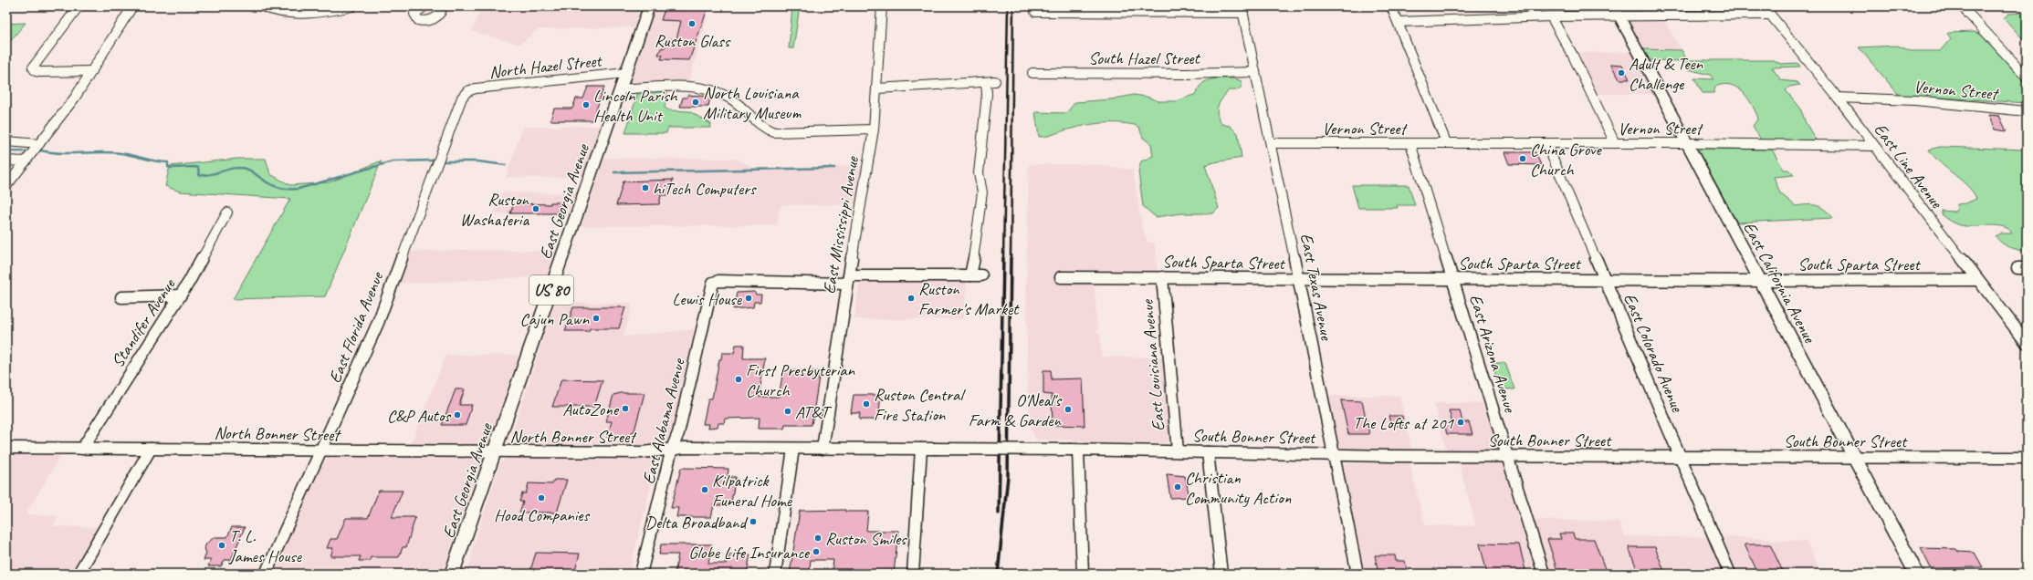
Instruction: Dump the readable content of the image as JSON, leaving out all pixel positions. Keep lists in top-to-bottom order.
{
  "streets": {
    "main road": ["East Georgia Avenue", "East California Avenue", "US 80"],
    "street": [
      "South Hazel Street",
      "North Hazel Street",
      "Vernon Street",
      "East Line Avenue",
      "East Mississippi Avenue",
      "South Sparta Street",
      "East Texas Avenue",
      "Standifer Avenue",
      "East Florida Avenue",
      "East Colorado Avenue",
      "East Arizona Avenue",
      "East Louisiana Avenue",
      "East Alabama Avenue",
      "North Bonner Street",
      "South Bonner Street"
    ]
  },
  "crossings": [
    ["South Hazel Street", "East Texas Avenue"],
    ["North Hazel Street", "East Georgia Avenue"],
    ["North Hazel Street", "East Florida Avenue"],
    ["Vernon Street", "East Line Avenue"],
    ["Vernon Street", "East California Avenue"],
    ["Vernon Street", "East Texas Avenue"],
    ["Vernon Street", "East Colorado Avenue"],
    ["Vernon Street", "East Arizona Avenue"],
    ["East Line Avenue", "South Sparta Street"],
    ["East Georgia Avenue", "North Bonner Street"],
    ["East Mississippi Avenue", "East Alabama Avenue"],
    ["East Mississippi Avenue", "North Bonner Street"],
    ["South Sparta Street", "East California Avenue"],
    ["South Sparta Street", "East Texas Avenue"],
    ["South Sparta Street", "East Colorado Avenue"],
    ["South Sparta Street", "East Arizona Avenue"],
    ["South Sparta Street", "East Louisiana Avenue"],
    ["East California Avenue", "South Bonner Street"],
    ["East Texas Avenue", "South Bonner Street"],
    ["Standifer Avenue", "North Bonner Street"],
    ["East Florida Avenue", "North Bonner Street"],
    ["East Colorado Avenue", "South Bonner Street"],
    ["East Arizona Avenue", "South Bonner Street"],
    ["East Louisiana Avenue", "South Bonner Street"],
    ["East Alabama Avenue", "North Bonner Street"],
    ["North Bonner Street", "South Bonner Street"]
  ],
  "places": [
    "Ruston Glass",
    "Adult & Teen Challenge",
    "North Louisiana Military Museum",
    "Lincoln Parish Health Unit",
    "China Grove Church",
    "hiTech Computers",
    "Ruston Washateria",
    "Lewis House",
    "Ruston Farmer's Market",
    "Cajun Pawn",
    "First Presbyterian Church",
    "Ruston Central Fire Station",
    "AutoZone",
    "O'Neal's Farm & Garden",
    "AT&T",
    "C&P Autos",
    "The Lofts at 201",
    "Christian Community Action",
    "Kilpatrick Funeral Home",
    "Hood Companies",
    "Delta Broadband",
    "Ruston Smiles",
    "T. L. James House",
    "Globe Life Insurance"
  ]
}
